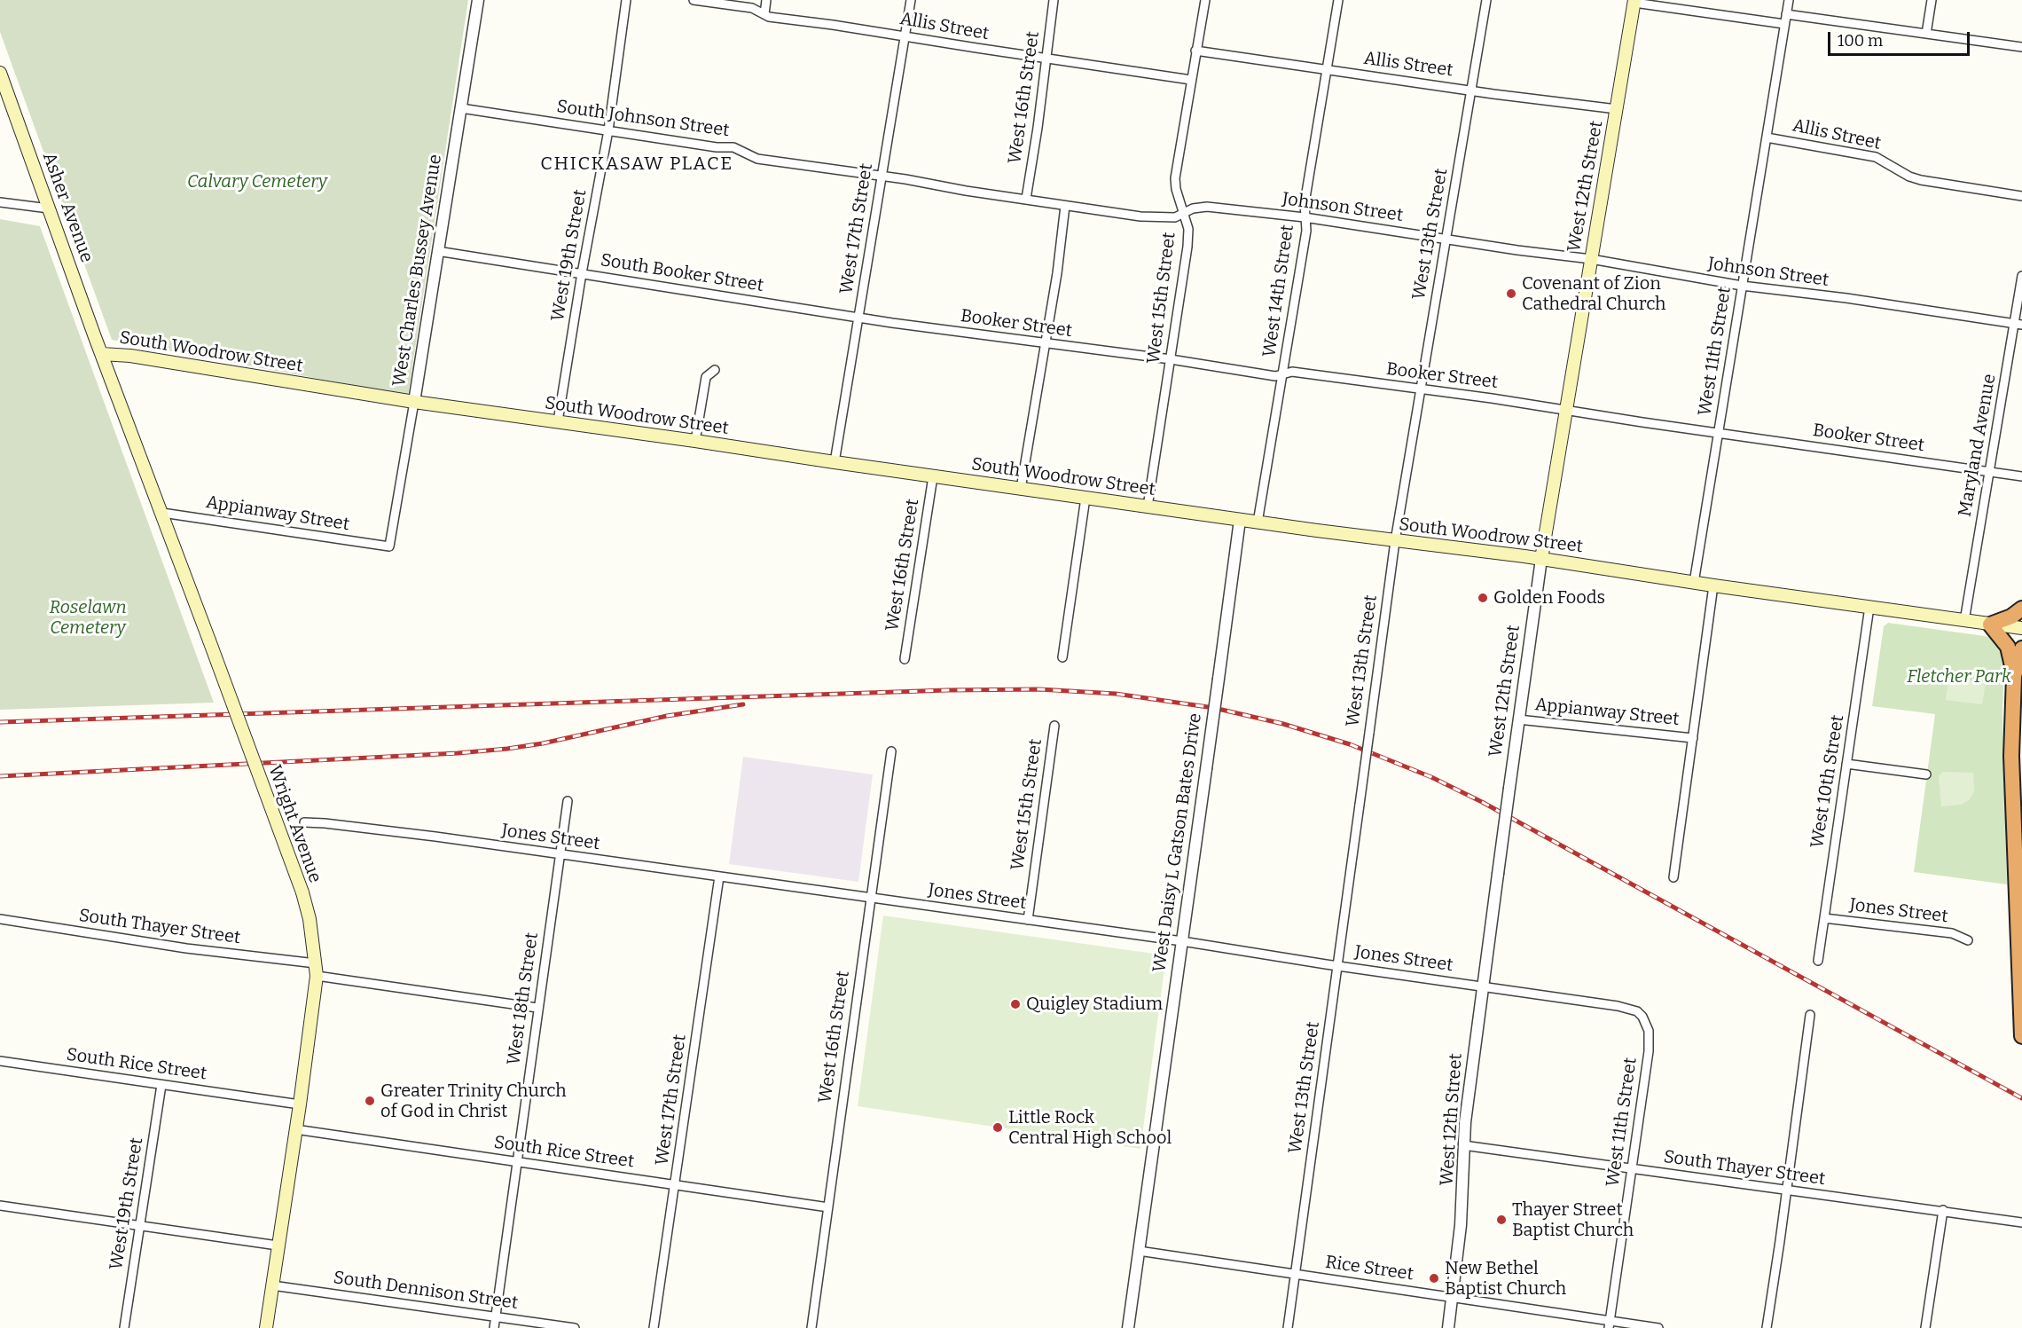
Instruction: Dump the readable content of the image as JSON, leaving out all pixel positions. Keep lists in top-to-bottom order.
{
  "streets": {
    "main road": [
      "West 12th Street",
      "Asher Avenue",
      "South Woodrow Street",
      "Wright Avenue"
    ],
    "street": [
      "Allis Street",
      "West 16th Street",
      "South Johnson Street",
      "Johnson Street",
      "West 17th Street",
      "West 13th Street",
      "West 19th Street",
      "West Charles Bussey Avenue",
      "South Booker Street",
      "West 14th Street",
      "West 15th Street",
      "Booker Street",
      "West 11th Street",
      "Maryland Avenue",
      "Appianway Street",
      "West 10th Street",
      "Jones Street",
      "West Daisy L Gatson Bates Drive",
      "South Thayer Street",
      "West 18th Street",
      "South Rice Street",
      "Rice Street",
      "South Dennison Street"
    ]
  },
  "crossings": [
    ["Allis Street", "West 16th Street"],
    ["Allis Street", "West 12th Street"],
    ["Allis Street", "West 17th Street"],
    ["Allis Street", "West 13th Street"],
    ["Allis Street", "West 14th Street"],
    ["Allis Street", "West 15th Street"],
    ["Allis Street", "West 11th Street"],
    ["West 16th Street", "Johnson Street"],
    ["West 16th Street", "South Woodrow Street"],
    ["West 16th Street", "Jones Street"],
    ["West 16th Street", "South Rice Street"],
    ["South Johnson Street", "Johnson Street"],
    ["South Johnson Street", "West 17th Street"],
    ["South Johnson Street", "West 19th Street"],
    ["South Johnson Street", "West Charles Bussey Avenue"],
    ["West 12th Street", "Johnson Street"],
    ["West 12th Street", "Booker Street"],
    ["West 12th Street", "South Woodrow Street"],
    ["West 12th Street", "Appianway Street"],
    ["West 12th Street", "Jones Street"],
    ["West 12th Street", "South Thayer Street"],
    ["West 12th Street", "Rice Street"],
    ["Asher Avenue", "South Woodrow Street"],
    ["Asher Avenue", "Wright Avenue"],
    ["Johnson Street", "West 17th Street"],
    ["Johnson Street", "West 13th Street"],
    ["Johnson Street", "West 14th Street"],
    ["Johnson Street", "West 15th Street"],
    ["Johnson Street", "West 11th Street"],
    ["Johnson Street", "Maryland Avenue"],
    ["West 17th Street", "South Booker Street"],
    ["West 17th Street", "Booker Street"],
    ["West 17th Street", "South Woodrow Street"],
    ["West 17th Street", "Jones Street"],
    ["West 17th Street", "South Rice Street"],
    ["West 13th Street", "Booker Street"],
    ["West 13th Street", "South Woodrow Street"],
    ["West 13th Street", "Jones Street"],
    ["West 13th Street", "Rice Street"],
    ["West 19th Street", "South Booker Street"],
    ["West 19th Street", "South Woodrow Street"],
    ["West 19th Street", "South Rice Street"],
    ["West Charles Bussey Avenue", "South Booker Street"],
    ["West Charles Bussey Avenue", "South Woodrow Street"],
    ["West Charles Bussey Avenue", "Appianway Street"],
    ["South Booker Street", "Booker Street"],
    ["West 14th Street", "Booker Street"],
    ["West 14th Street", "South Woodrow Street"],
    ["West 15th Street", "Booker Street"],
    ["West 15th Street", "South Woodrow Street"],
    ["West 15th Street", "Jones Street"],
    ["Booker Street", "West 11th Street"],
    ["Booker Street", "Maryland Avenue"],
    ["West 11th Street", "South Woodrow Street"],
    ["West 11th Street", "Jones Street"],
    ["West 11th Street", "South Thayer Street"],
    ["West 11th Street", "Rice Street"],
    ["South Woodrow Street", "Maryland Avenue"],
    ["South Woodrow Street", "West 10th Street"],
    ["South Woodrow Street", "Wright Avenue"],
    ["South Woodrow Street", "West Daisy L Gatson Bates Drive"],
    ["Appianway Street", "Wright Avenue"],
    ["West 10th Street", "Jones Street"],
    ["Wright Avenue", "South Thayer Street"],
    ["Wright Avenue", "South Rice Street"],
    ["Wright Avenue", "South Dennison Street"],
    ["Jones Street", "West Daisy L Gatson Bates Drive"],
    ["Jones Street", "West 18th Street"],
    ["West Daisy L Gatson Bates Drive", "Rice Street"],
    ["South Thayer Street", "West 18th Street"],
    ["West 18th Street", "South Rice Street"],
    ["West 18th Street", "South Dennison Street"]
  ],
  "districts": ["CHICKASAW PLACE"],
  "parks": ["Calvary Cemetery", "Roselawn Cemetery", "Fletcher Park"],
  "places": [
    "Covenant of Zion Cathedral Church",
    "Golden Foods",
    "Quigley Stadium",
    "Greater Trinity Church of God in Christ",
    "Little Rock Central High School",
    "Thayer Street Baptist Church",
    "New Bethel Baptist Church"
  ],
  "scale_bar": "100 m"
}
